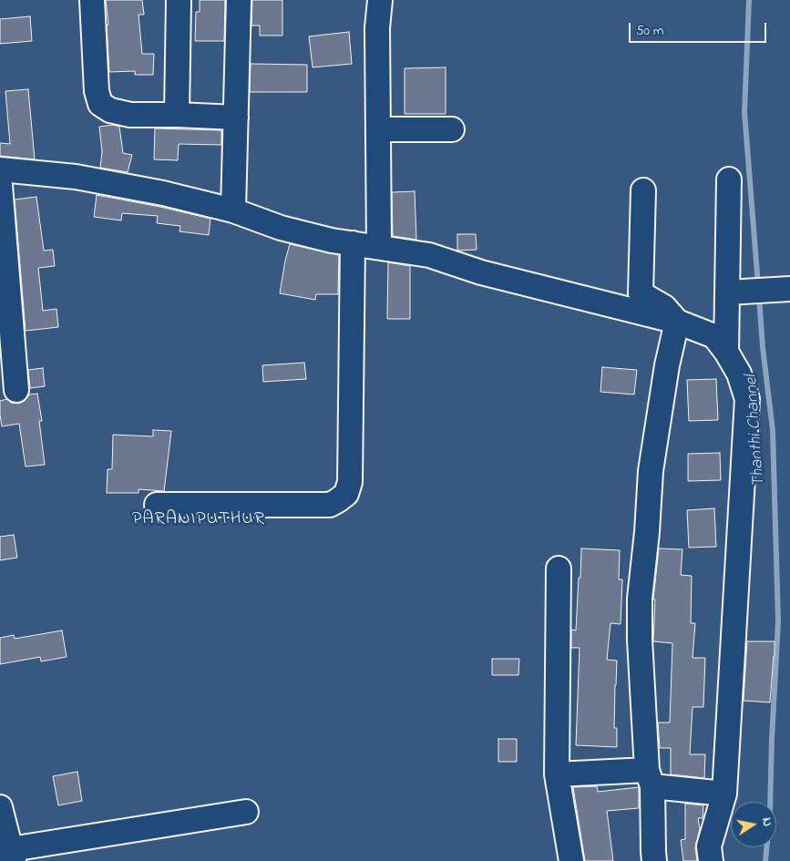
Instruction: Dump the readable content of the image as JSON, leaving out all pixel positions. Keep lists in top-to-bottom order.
{
  "districts": ["PARANIPUTHUR"],
  "water": ["Thanthi Channel"],
  "scale_bar": "50 m",
  "north": "right"
}
